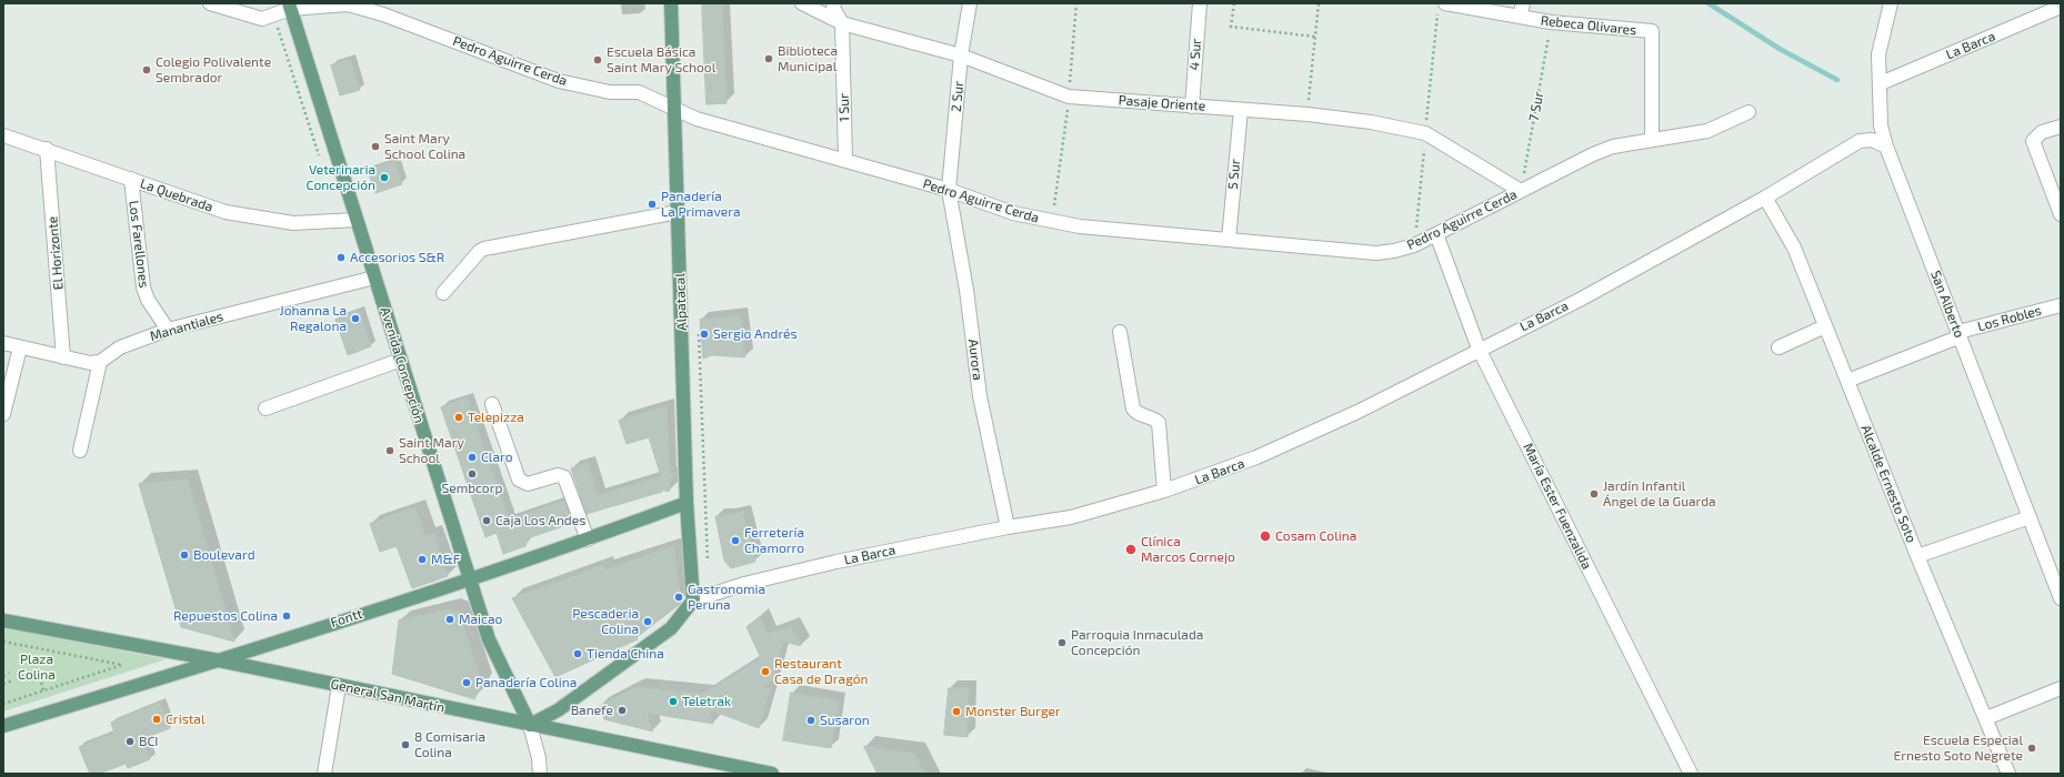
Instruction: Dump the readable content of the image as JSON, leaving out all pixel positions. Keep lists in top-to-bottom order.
{
  "streets": {
    "main road": [
      "Alpatacal",
      "Avenida Concepción",
      "Fontt",
      "General San Martín"
    ],
    "street": [
      "Rebeca Olivares",
      "La Barca",
      "4 Sur",
      "Pedro Aguirre Cerda",
      "2 Sur",
      "Pasaje Oriente",
      "1 Sur",
      "5 Sur",
      "La Quebrada",
      "Los Farellones",
      "El Horizonte",
      "San Alberto",
      "Los Robles",
      "Manantiales",
      "Aurora",
      "Alcalde Ernesto Soto",
      "María Ester Fuenzalida"
    ],
    "path": ["7 Sur"]
  },
  "crossings": [
    ["Rebeca Olivares", "Pedro Aguirre Cerda"],
    ["Rebeca Olivares", "7 Sur"],
    ["La Barca", "Alpatacal"],
    ["La Barca", "San Alberto"],
    ["La Barca", "Aurora"],
    ["La Barca", "Alcalde Ernesto Soto"],
    ["La Barca", "María Ester Fuenzalida"],
    ["4 Sur", "Pasaje Oriente"],
    ["Pedro Aguirre Cerda", "2 Sur"],
    ["Pedro Aguirre Cerda", "Pasaje Oriente"],
    ["Pedro Aguirre Cerda", "7 Sur"],
    ["Pedro Aguirre Cerda", "1 Sur"],
    ["Pedro Aguirre Cerda", "5 Sur"],
    ["Pedro Aguirre Cerda", "Alpatacal"],
    ["Pedro Aguirre Cerda", "Aurora"],
    ["Pedro Aguirre Cerda", "Avenida Concepción"],
    ["Pedro Aguirre Cerda", "María Ester Fuenzalida"],
    ["2 Sur", "Pasaje Oriente"],
    ["2 Sur", "Aurora"],
    ["Pasaje Oriente", "7 Sur"],
    ["Pasaje Oriente", "1 Sur"],
    ["Pasaje Oriente", "5 Sur"],
    ["La Quebrada", "Los Farellones"],
    ["La Quebrada", "El Horizonte"],
    ["La Quebrada", "Avenida Concepción"],
    ["Los Farellones", "Manantiales"],
    ["Alpatacal", "Fontt"],
    ["San Alberto", "Los Robles"],
    ["Los Robles", "Alcalde Ernesto Soto"],
    ["Manantiales", "Avenida Concepción"],
    ["Avenida Concepción", "Fontt"],
    ["Avenida Concepción", "General San Martín"],
    ["Fontt", "General San Martín"]
  ],
  "parks": ["Plaza Colina"],
  "places": [
    "Biblioteca Municipal",
    "Escuela Básica Saint Mary School",
    "Colegio Polivalente Sembrador",
    "Saint Mary School Colina",
    "Veterinaria Concepción",
    "Panadería La Primavera",
    "Accesorios S&R",
    "Johanna La Regalona",
    "Sergio Andrés",
    "Telepizza",
    "Saint Mary School",
    "Claro",
    "Sembcorp",
    "Jardín Infantil Ángel de la Guarda",
    "Caja Los Andes",
    "Cosam Colina",
    "Ferretería Chamorro",
    "Clínica Marcos Cornejo",
    "Boulevard",
    "M&F",
    "Gastronomia Peruna",
    "Repuestos Colina",
    "Maicao",
    "Pescaderia Colina",
    "Parroquia Inmaculada Concepción",
    "Tienda China",
    "Restaurant Casa de Dragón",
    "Panadería Colina",
    "Teletrak",
    "Banefe",
    "Monster Burger",
    "Cristal",
    "Susaron",
    "BCI",
    "8 Comisaria Colina",
    "Escuela Especial Ernesto Soto Negrete"
  ]
}
